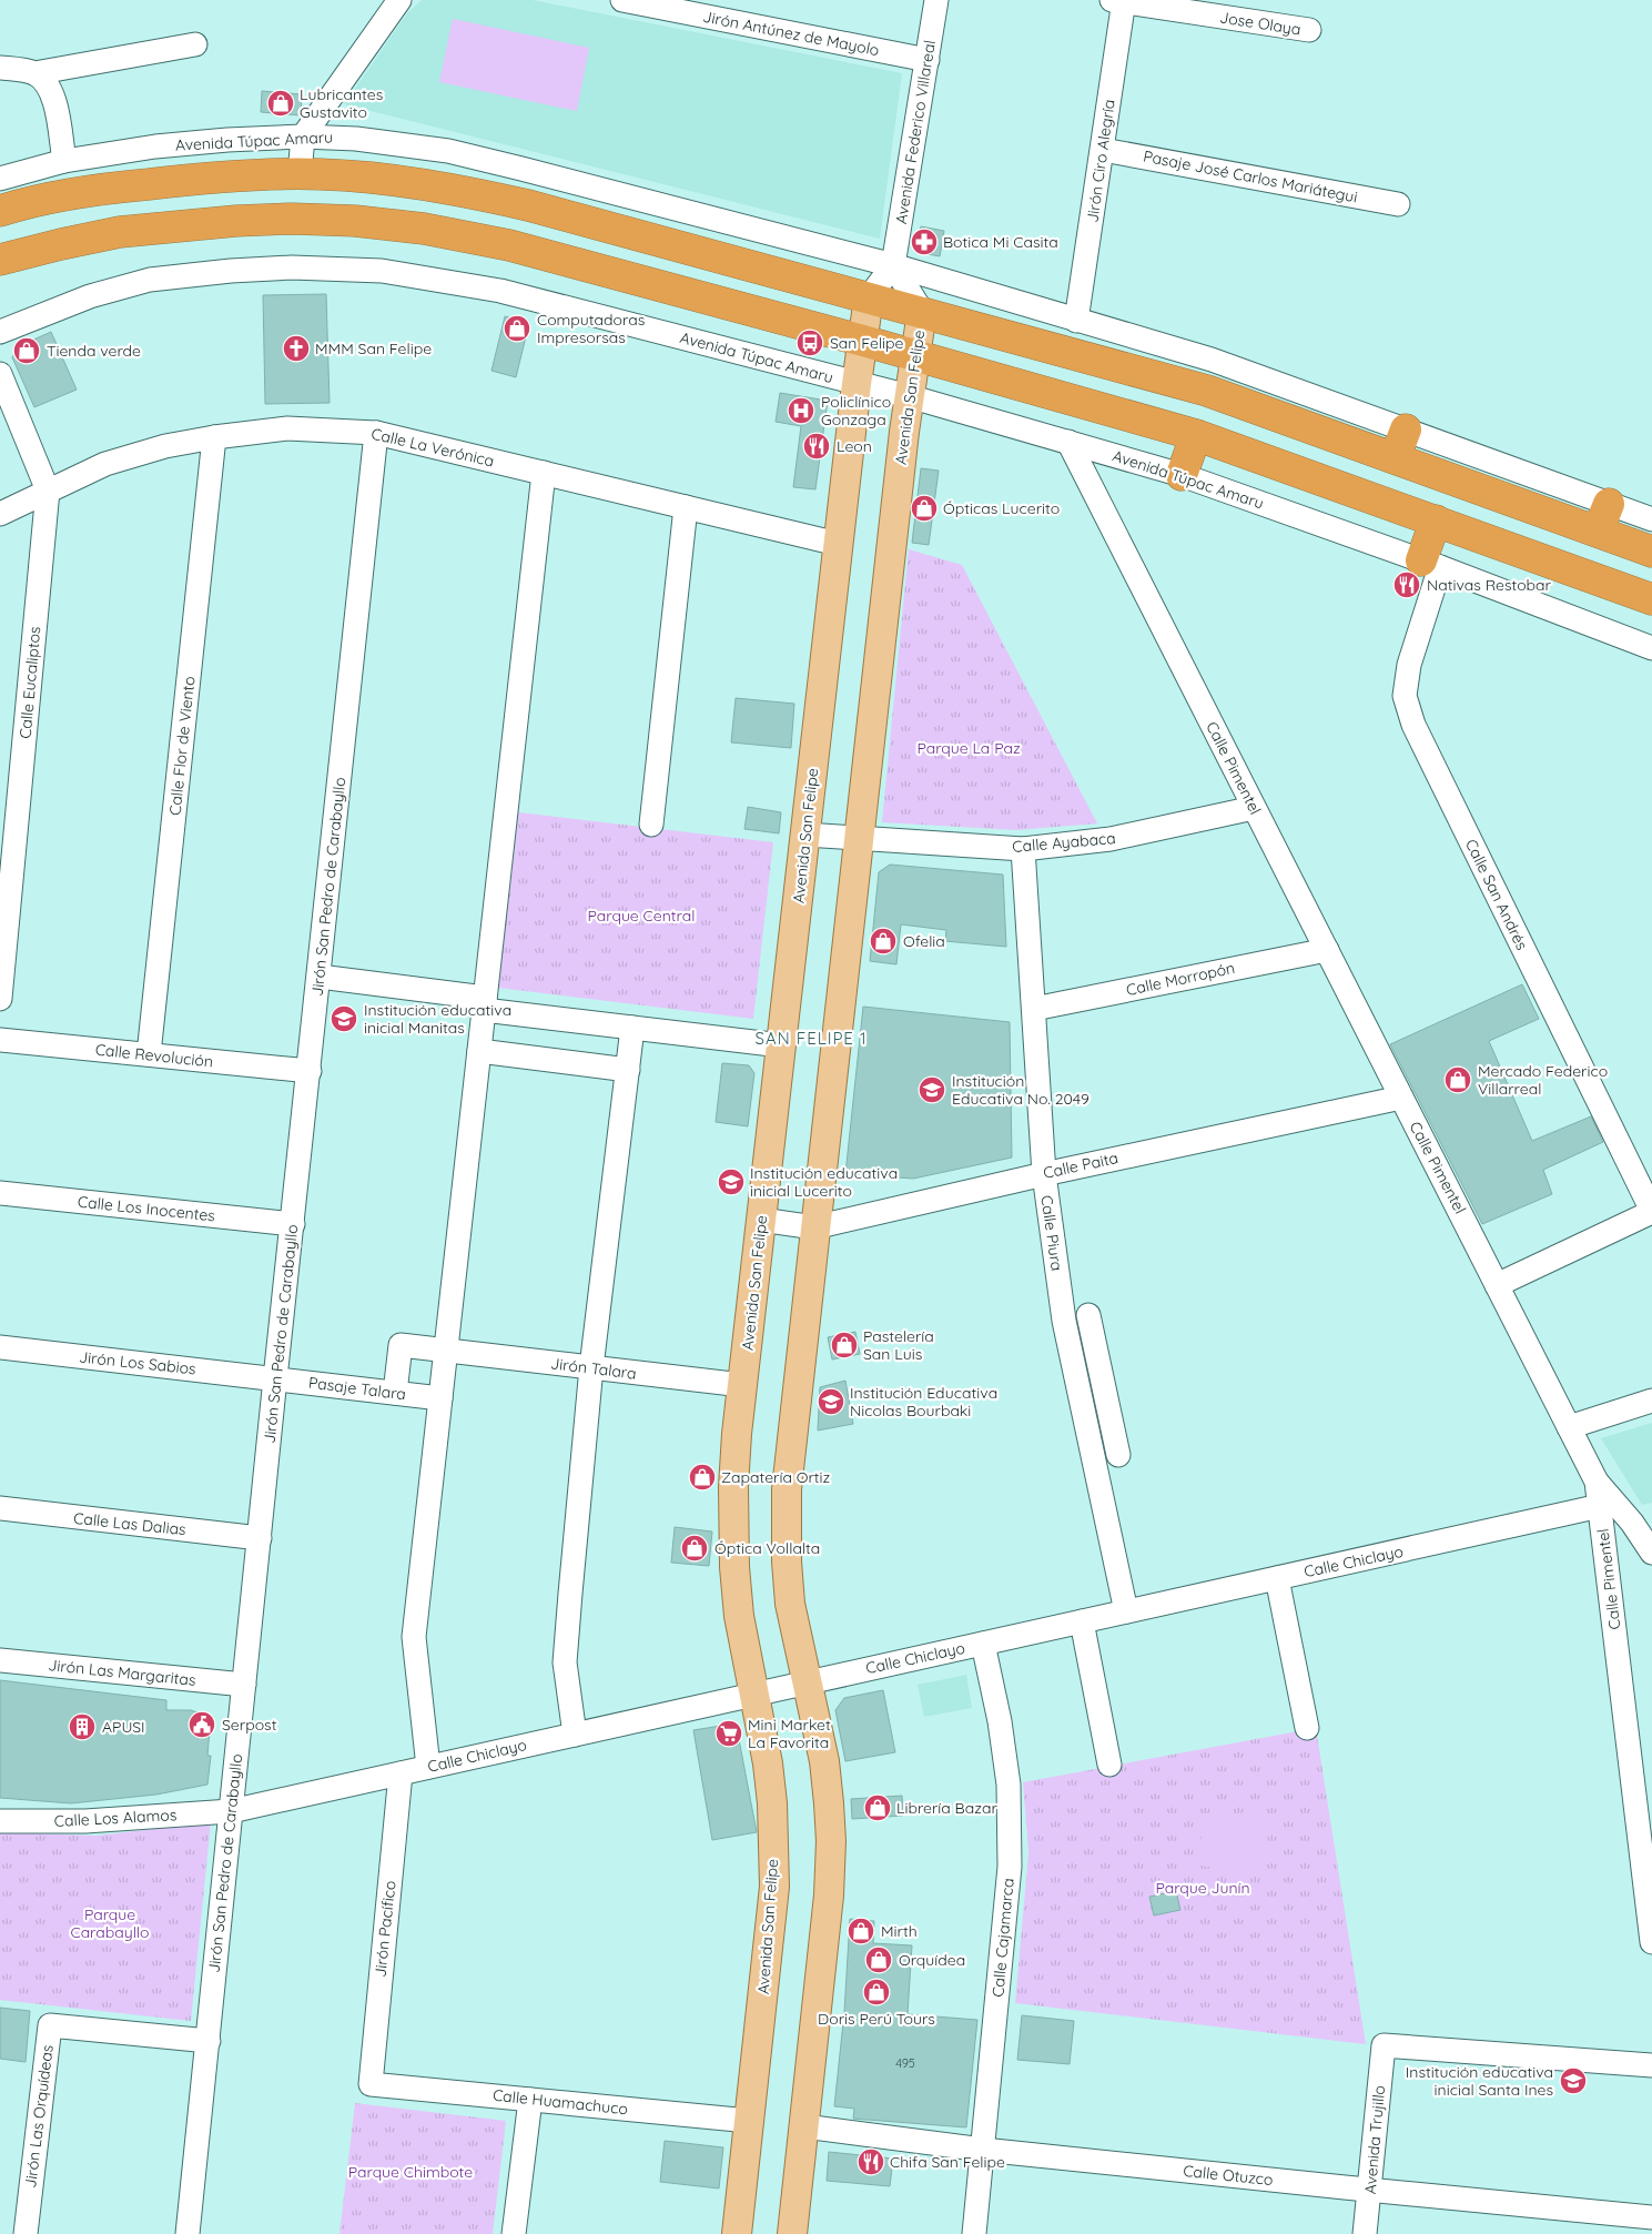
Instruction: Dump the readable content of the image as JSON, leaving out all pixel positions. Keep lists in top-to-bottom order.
{
  "streets": {
    "main road": ["Avenida San Felipe"],
    "street": [
      "Jose Olaya",
      "Jirón Antúnez de Mayolo",
      "Avenida Federico Villareal",
      "Avenida Túpac Amaru",
      "Jirón Ciro Alegría",
      "Pasaje José Carlos Mariátegui",
      "Calle La Verónica",
      "Calle Eucaliptos",
      "Calle Flor de Viento",
      "Calle Pimentel",
      "Calle Ayabaca",
      "Jirón San Pedro de Carabayllo",
      "Calle San Andrés",
      "Calle Morropón",
      "Calle Revolución",
      "Calle Paita",
      "Calle Los Inocentes",
      "Calle Piura",
      "Jirón Los Sabios",
      "Jirón Talara",
      "Pasaje Talara",
      "Calle Las Dalias",
      "Calle Chiclayo",
      "Jirón Las Margaritas",
      "Calle Los Alamos",
      "Jirón Pacífico",
      "Calle Cajamarca",
      "Calle Huamachuco",
      "Jirón Las Orquídeas",
      "Avenida Trujillo",
      "Calle Otuzco"
    ]
  },
  "crossings": [
    ["Jose Olaya", "Jirón Ciro Alegría"],
    ["Jirón Antúnez de Mayolo", "Avenida Federico Villareal"],
    ["Avenida Federico Villareal", "Avenida Túpac Amaru"],
    ["Avenida Federico Villareal", "Avenida San Felipe"],
    ["Avenida Túpac Amaru", "Jirón Ciro Alegría"],
    ["Avenida Túpac Amaru", "Avenida San Felipe"],
    ["Avenida Túpac Amaru", "Calle Pimentel"],
    ["Avenida Túpac Amaru", "Calle San Andrés"],
    ["Jirón Ciro Alegría", "Pasaje José Carlos Mariátegui"],
    ["Avenida San Felipe", "Calle La Verónica"],
    ["Avenida San Felipe", "Calle Ayabaca"],
    ["Avenida San Felipe", "Calle Paita"],
    ["Avenida San Felipe", "Jirón Talara"],
    ["Avenida San Felipe", "Calle Chiclayo"],
    ["Avenida San Felipe", "Calle Huamachuco"],
    ["Avenida San Felipe", "Calle Otuzco"],
    ["Calle La Verónica", "Calle Eucaliptos"],
    ["Calle La Verónica", "Calle Flor de Viento"],
    ["Calle La Verónica", "Jirón San Pedro de Carabayllo"],
    ["Calle Flor de Viento", "Calle Revolución"],
    ["Calle Pimentel", "Calle Ayabaca"],
    ["Calle Pimentel", "Calle Morropón"],
    ["Calle Pimentel", "Calle Paita"],
    ["Calle Pimentel", "Calle Chiclayo"],
    ["Calle Ayabaca", "Calle Piura"],
    ["Jirón San Pedro de Carabayllo", "Calle Revolución"],
    ["Jirón San Pedro de Carabayllo", "Calle Los Inocentes"],
    ["Jirón San Pedro de Carabayllo", "Jirón Los Sabios"],
    ["Jirón San Pedro de Carabayllo", "Pasaje Talara"],
    ["Jirón San Pedro de Carabayllo", "Calle Las Dalias"],
    ["Jirón San Pedro de Carabayllo", "Calle Chiclayo"],
    ["Jirón San Pedro de Carabayllo", "Jirón Las Margaritas"],
    ["Jirón San Pedro de Carabayllo", "Calle Los Alamos"],
    ["Jirón San Pedro de Carabayllo", "Jirón Las Orquídeas"],
    ["Calle Morropón", "Calle Piura"],
    ["Calle Paita", "Calle Piura"],
    ["Calle Piura", "Calle Chiclayo"],
    ["Jirón Los Sabios", "Pasaje Talara"],
    ["Jirón Talara", "Pasaje Talara"],
    ["Calle Chiclayo", "Calle Los Alamos"],
    ["Calle Chiclayo", "Jirón Pacífico"],
    ["Calle Chiclayo", "Calle Cajamarca"],
    ["Jirón Pacífico", "Calle Huamachuco"],
    ["Calle Cajamarca", "Calle Otuzco"],
    ["Avenida Trujillo", "Calle Otuzco"]
  ],
  "districts": ["SAN FELIPE 1"],
  "parks": [
    "Parque La Paz",
    "Parque Central",
    "Parque Junín",
    "Parque Carabayllo",
    "Parque Chimbote"
  ],
  "places": {
    "shop": [
      "Lubricantes Gustavito",
      "Computadoras Impresorsas",
      "Tienda verde",
      "Ópticas Lucerito",
      "Ofelia",
      "Mercado Federico Villarreal",
      "Pastelería San Luis",
      "Zapatería Ortiz",
      "Óptica Vollalta",
      "Librería Bazar",
      "Mirth",
      "Orquídea",
      "Doris Perú Tours"
    ],
    "pharmacy": ["Botica Mi Casita"],
    "bus stop": ["San Felipe"],
    "church": ["MMM San Felipe"],
    "hospital": ["Policlínico Gonzaga"],
    "restaurant": ["Leon", "Nativas Restobar", "Chifa San Felipe"],
    "school or university": [
      "Institución educativa inicial Manitas",
      "Institución Educativa No. 2049",
      "Institución educativa inicial Lucerito",
      "Institución Educativa Nicolas Bourbaki",
      "Institución educativa inicial Santa Ines"
    ],
    "public building": ["Serpost"],
    "building": ["APUSI"],
    "supermarket": ["Mini Market La Favorita"]
  },
  "house_numbers": ["495"]
}
